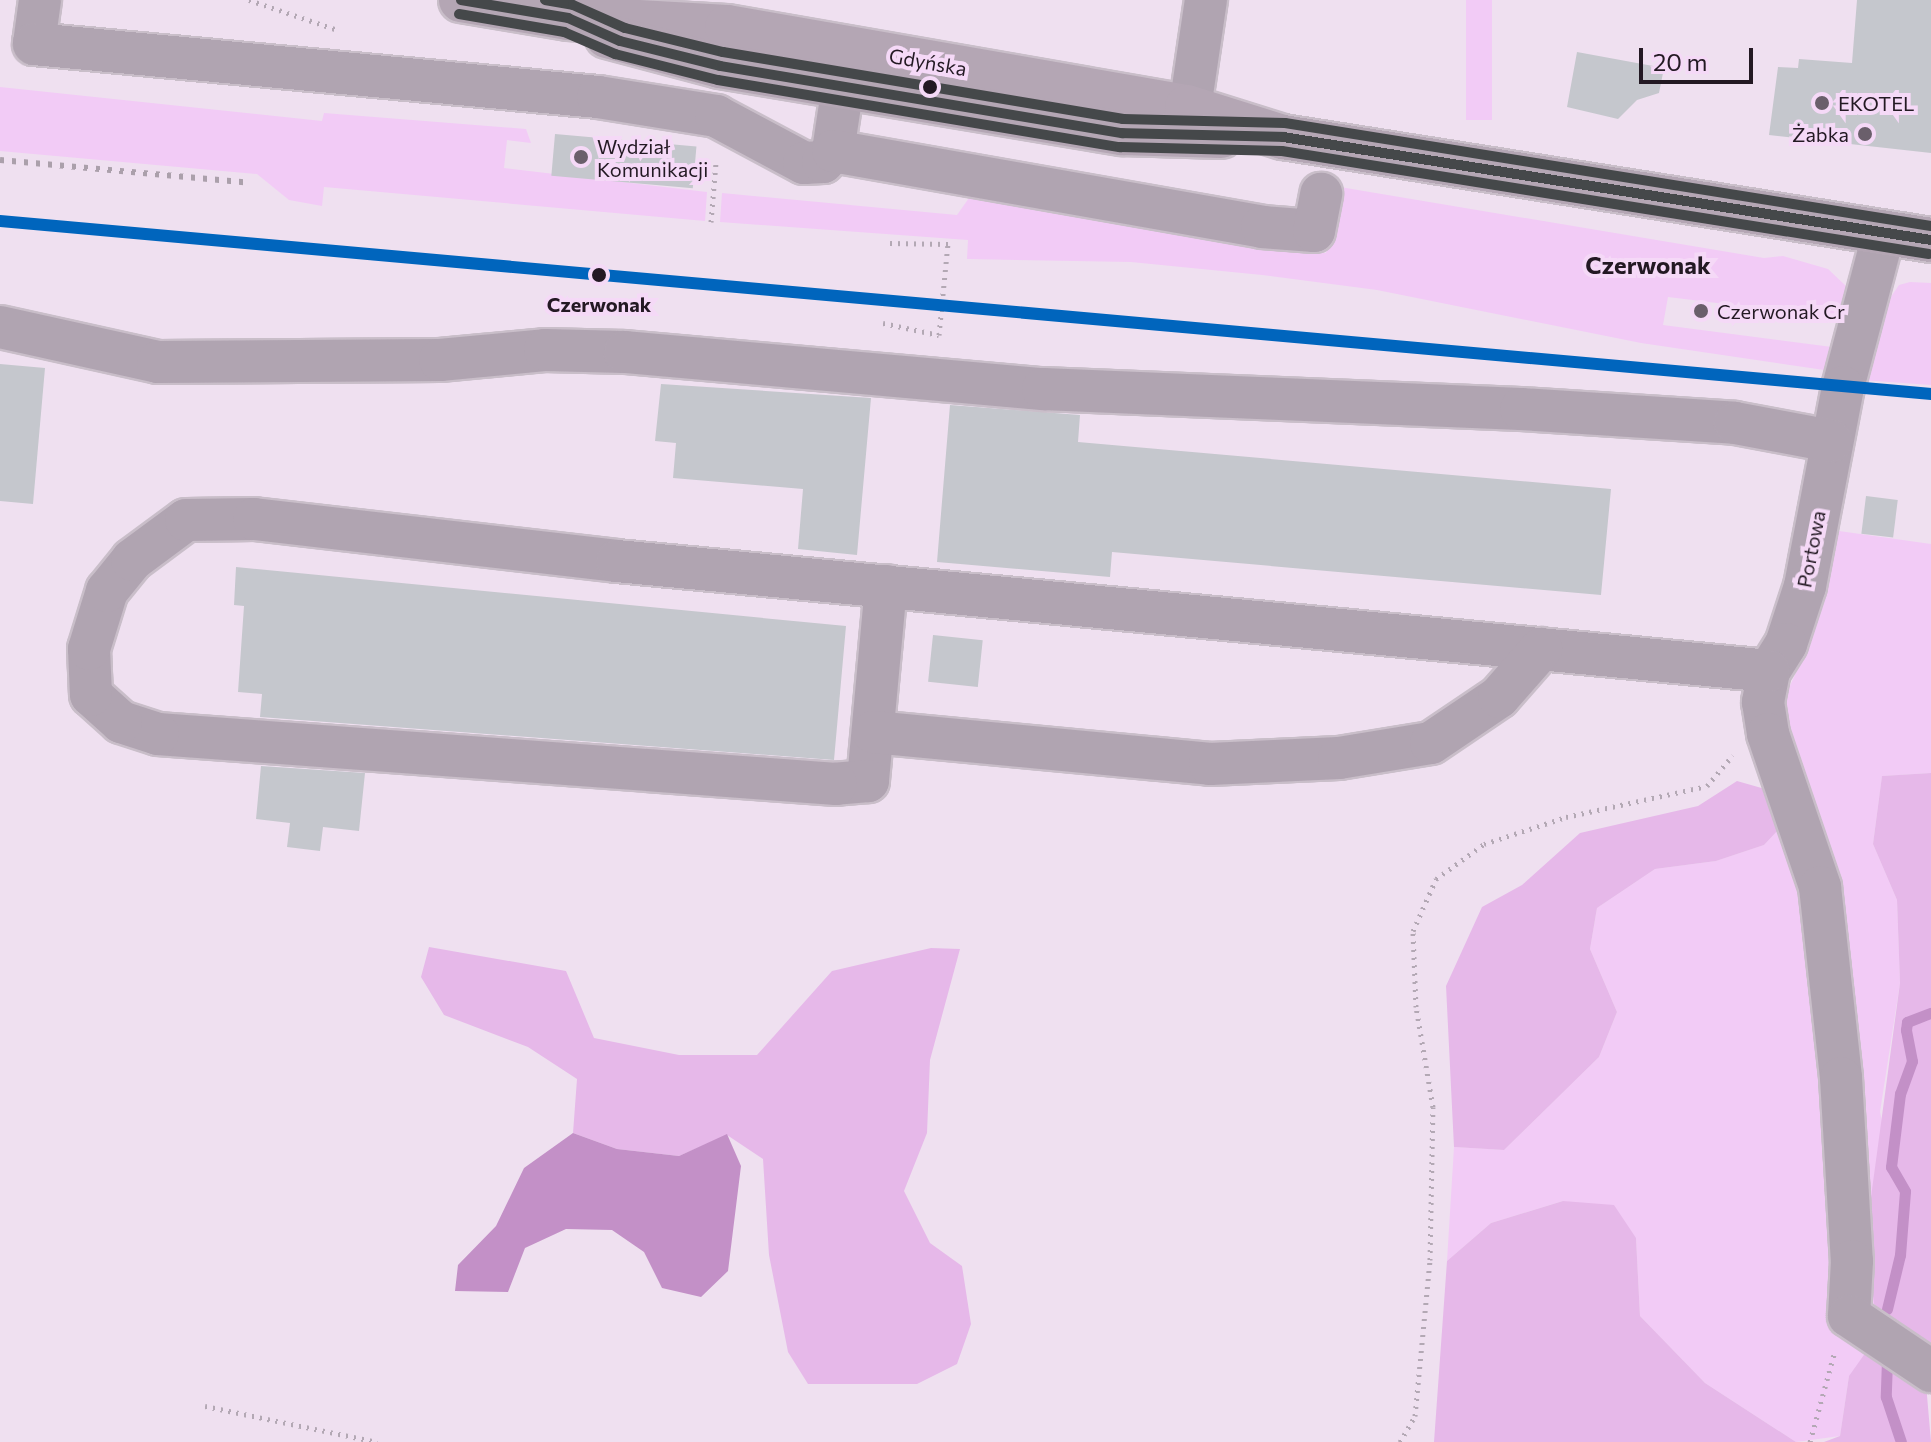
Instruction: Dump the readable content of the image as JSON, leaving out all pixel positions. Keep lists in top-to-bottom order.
{
  "streets": {
    "main road": ["Gdyńska"],
    "street": ["Portowa"]
  },
  "crossings": [
    ["Gdyńska", "Portowa"]
  ],
  "districts": ["Czerwonak"],
  "places": [
    "EKOTEL",
    "Żabka",
    "Wydział Komunikacji",
    "Czerwonak",
    "Czerwonak Cr"
  ],
  "scale_bar": "20 m"
}
